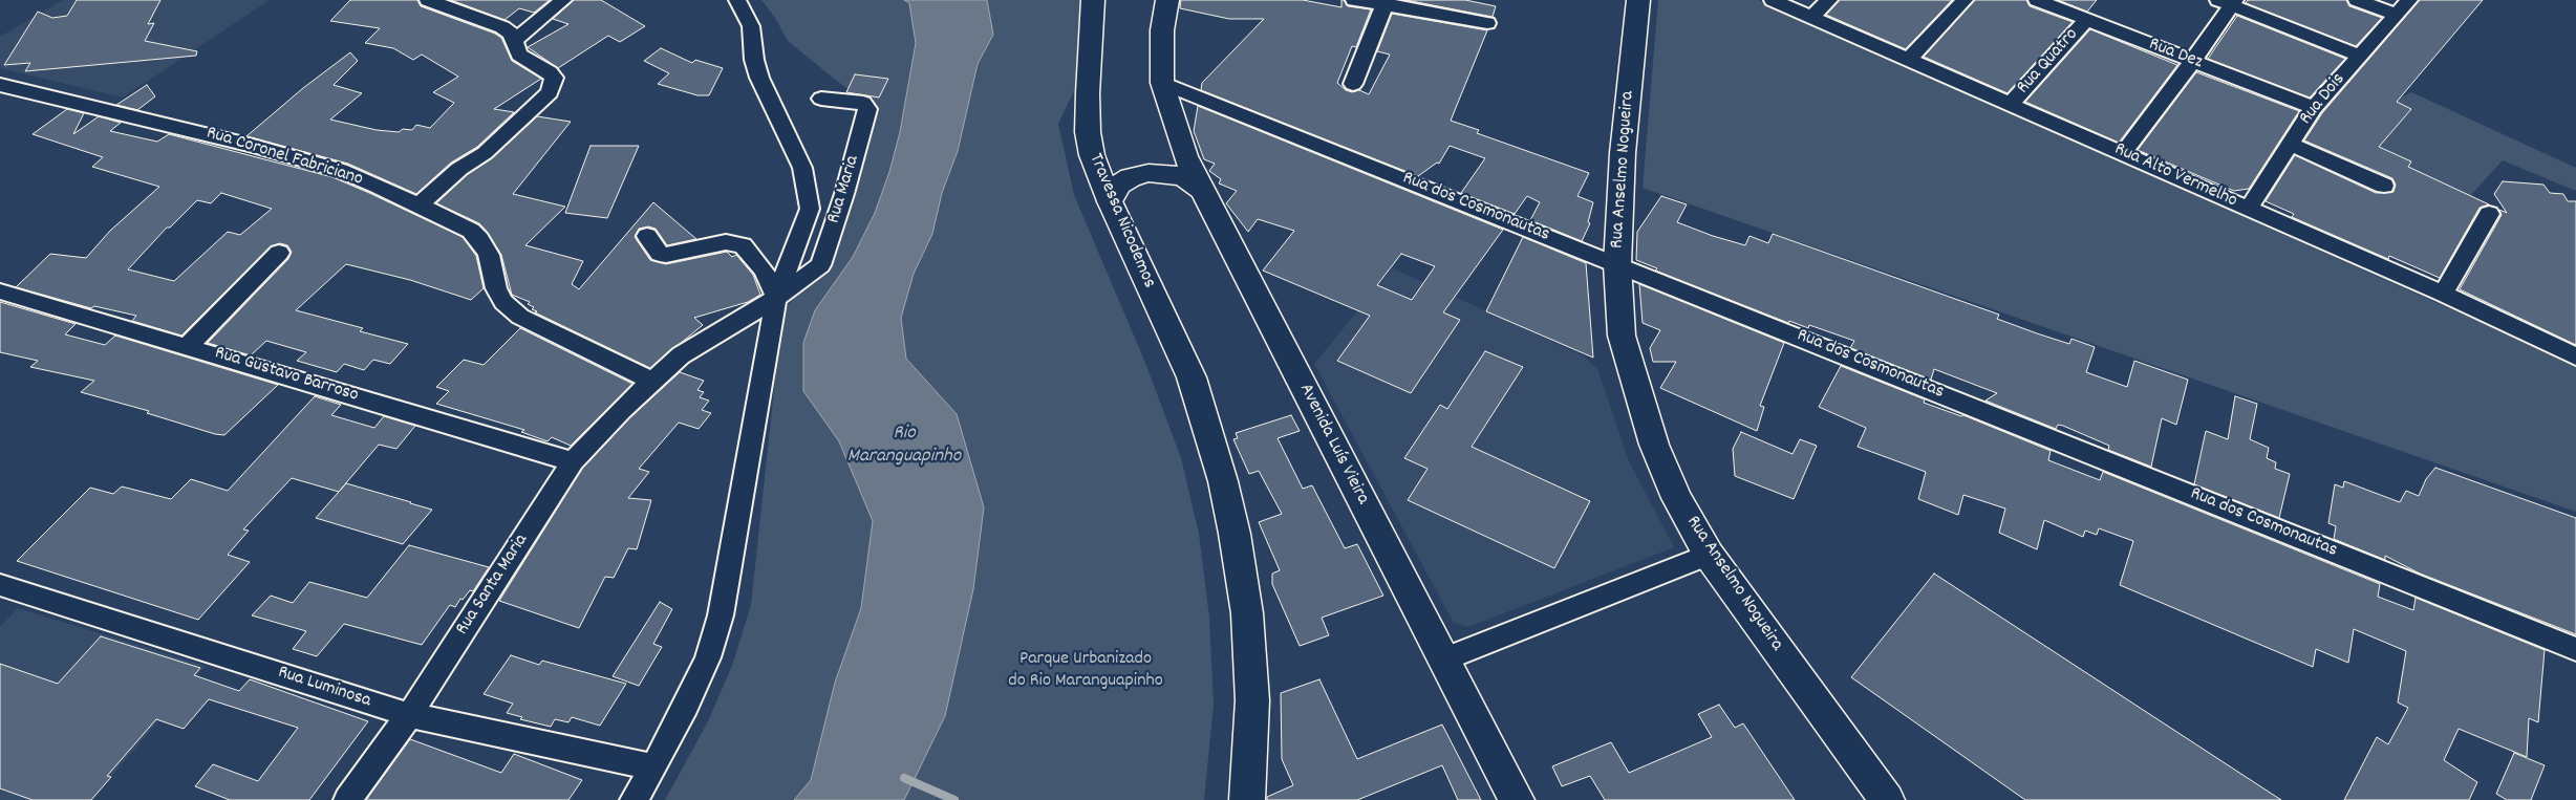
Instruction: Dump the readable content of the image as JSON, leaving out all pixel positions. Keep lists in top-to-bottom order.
{
  "streets": {
    "main road": ["Rua Anselmo Nogueira", "Travessa Nicodemos", "Avenida Luís Vieira"],
    "street": [
      "Rua Dez",
      "Rua Quatro",
      "Rua Dois",
      "Rua Coronel Fabriciano",
      "Rua Alto Vermelho",
      "Rua Maria",
      "Rua dos Cosmonautas",
      "Rua Gustavo Barroso",
      "Rua Santa Maria",
      "Rua Luminosa"
    ]
  },
  "crossings": [
    ["Rua Dez", "Rua Quatro"],
    ["Rua Dez", "Rua Dois"],
    ["Rua Quatro", "Rua Alto Vermelho"],
    ["Rua Dois", "Rua Alto Vermelho"],
    ["Rua Coronel Fabriciano", "Rua Maria"],
    ["Rua Coronel Fabriciano", "Rua Santa Maria"],
    ["Rua Anselmo Nogueira", "Rua dos Cosmonautas"],
    ["Rua Maria", "Rua Santa Maria"],
    ["Rua dos Cosmonautas", "Avenida Luís Vieira"],
    ["Rua Gustavo Barroso", "Rua Santa Maria"],
    ["Rua Santa Maria", "Rua Luminosa"]
  ],
  "water": ["Rio Maranguapinho"],
  "parks": ["Parque Urbanizado do Rio Maranguapinho"]
}
